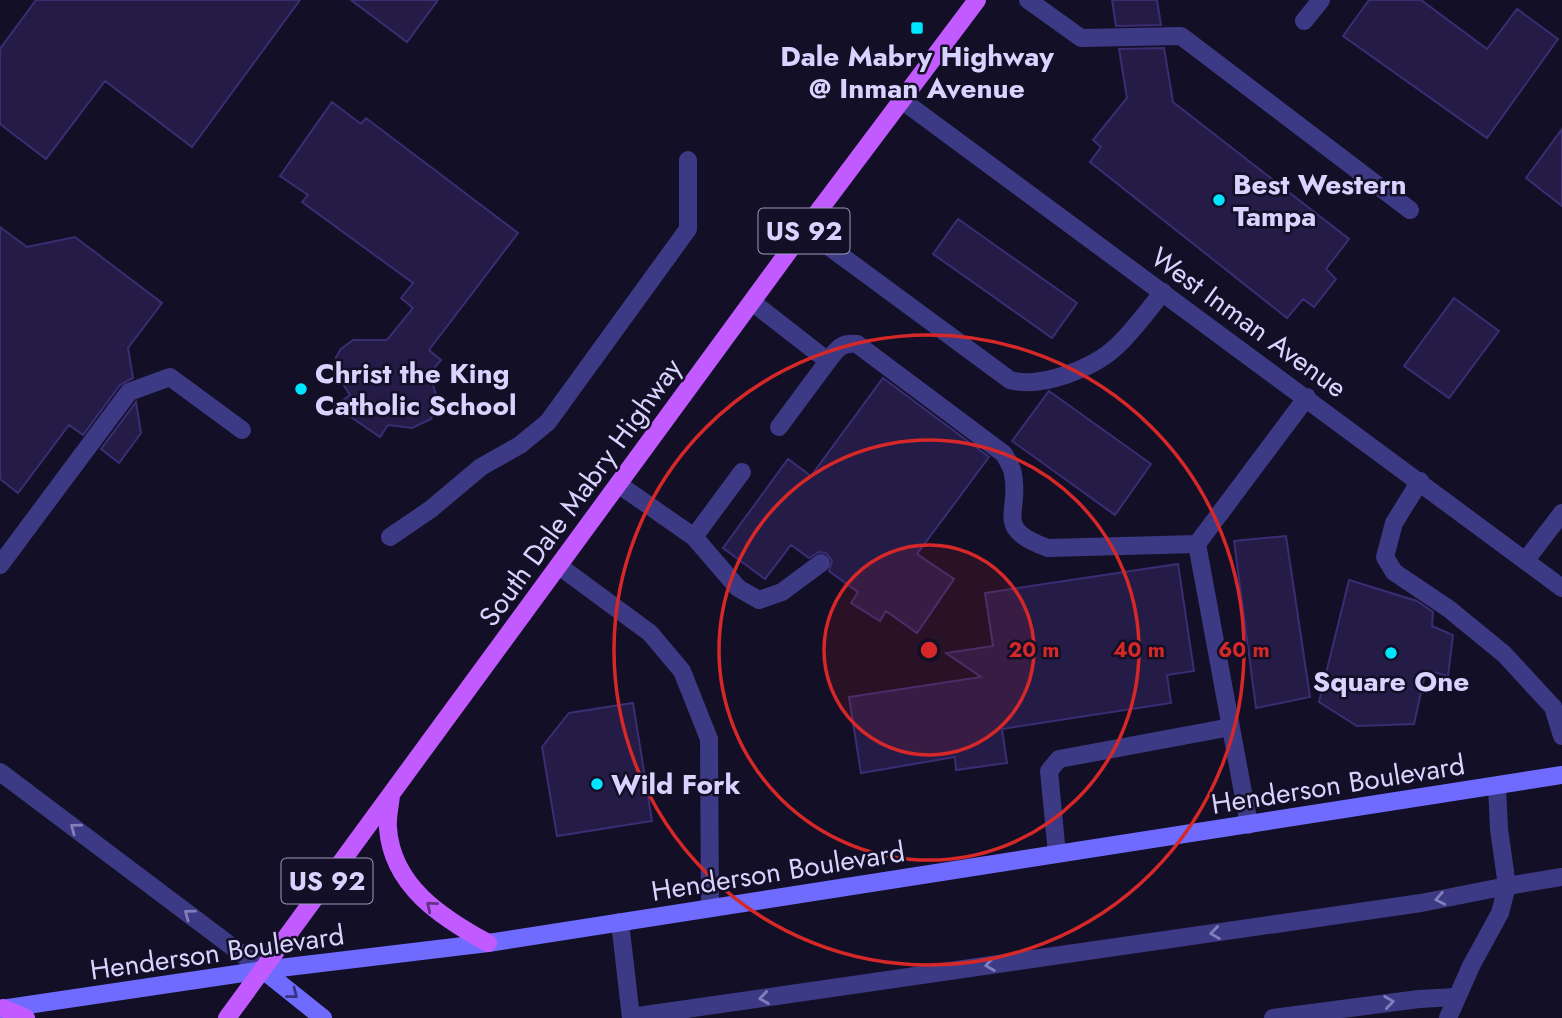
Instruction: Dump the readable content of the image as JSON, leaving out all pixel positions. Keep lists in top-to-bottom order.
{
  "streets": {
    "main road": ["US 92", "South Dale Mabry Highway", "Henderson Boulevard"],
    "street": ["West Inman Avenue"]
  },
  "crossings": [
    ["West Inman Avenue", "South Dale Mabry Highway"],
    ["South Dale Mabry Highway", "Henderson Boulevard"]
  ],
  "places": {
    "transit": ["Dale Mabry Highway @ Inman Avenue"],
    "other": [
      "Best Western Tampa",
      "Christ the King Catholic School",
      "Square One",
      "Wild Fork"
    ]
  },
  "rings": ["20 m", "40 m", "60 m"]
}
